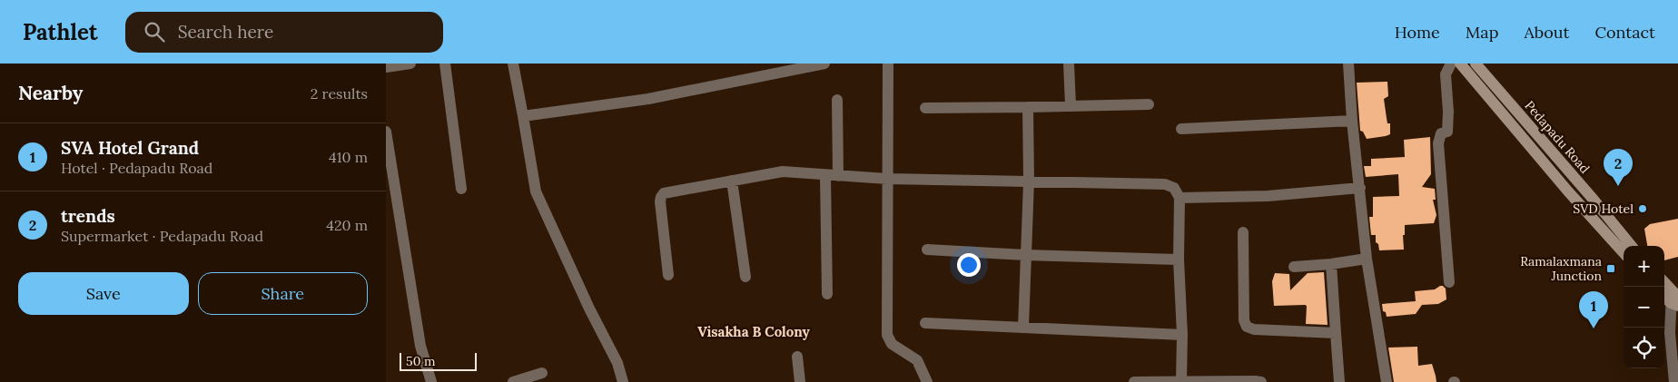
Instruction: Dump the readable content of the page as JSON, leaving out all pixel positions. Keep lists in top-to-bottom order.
{
  "streets": {
    "main road": ["Pedapadu Road"]
  },
  "districts": ["Visakha B Colony"],
  "places": {
    "other": ["SVD Hotel"],
    "transit": ["Ramalaxmana Junction"]
  },
  "scale_bar": "50 m",
  "page": {
    "header": "Pathlet",
    "search": "Search here",
    "nav": [
      "Home",
      "Map",
      "About",
      "Contact"
    ],
    "heading": ["Nearby", "2 results"],
    "list": [
      {
        "mark": "1",
        "name": "SVA Hotel Grand",
        "note": "Hotel · Pedapadu Road",
        "value": "410 m"
      },
      {
        "mark": "2",
        "name": "trends",
        "note": "Supermarket · Pedapadu Road",
        "value": "420 m"
      }
    ],
    "pins": ["2", "1"],
    "map_buttons": ["+", "−"],
    "buttons": ["Save", "Share"],
    "scale": "50 m"
  }
}
